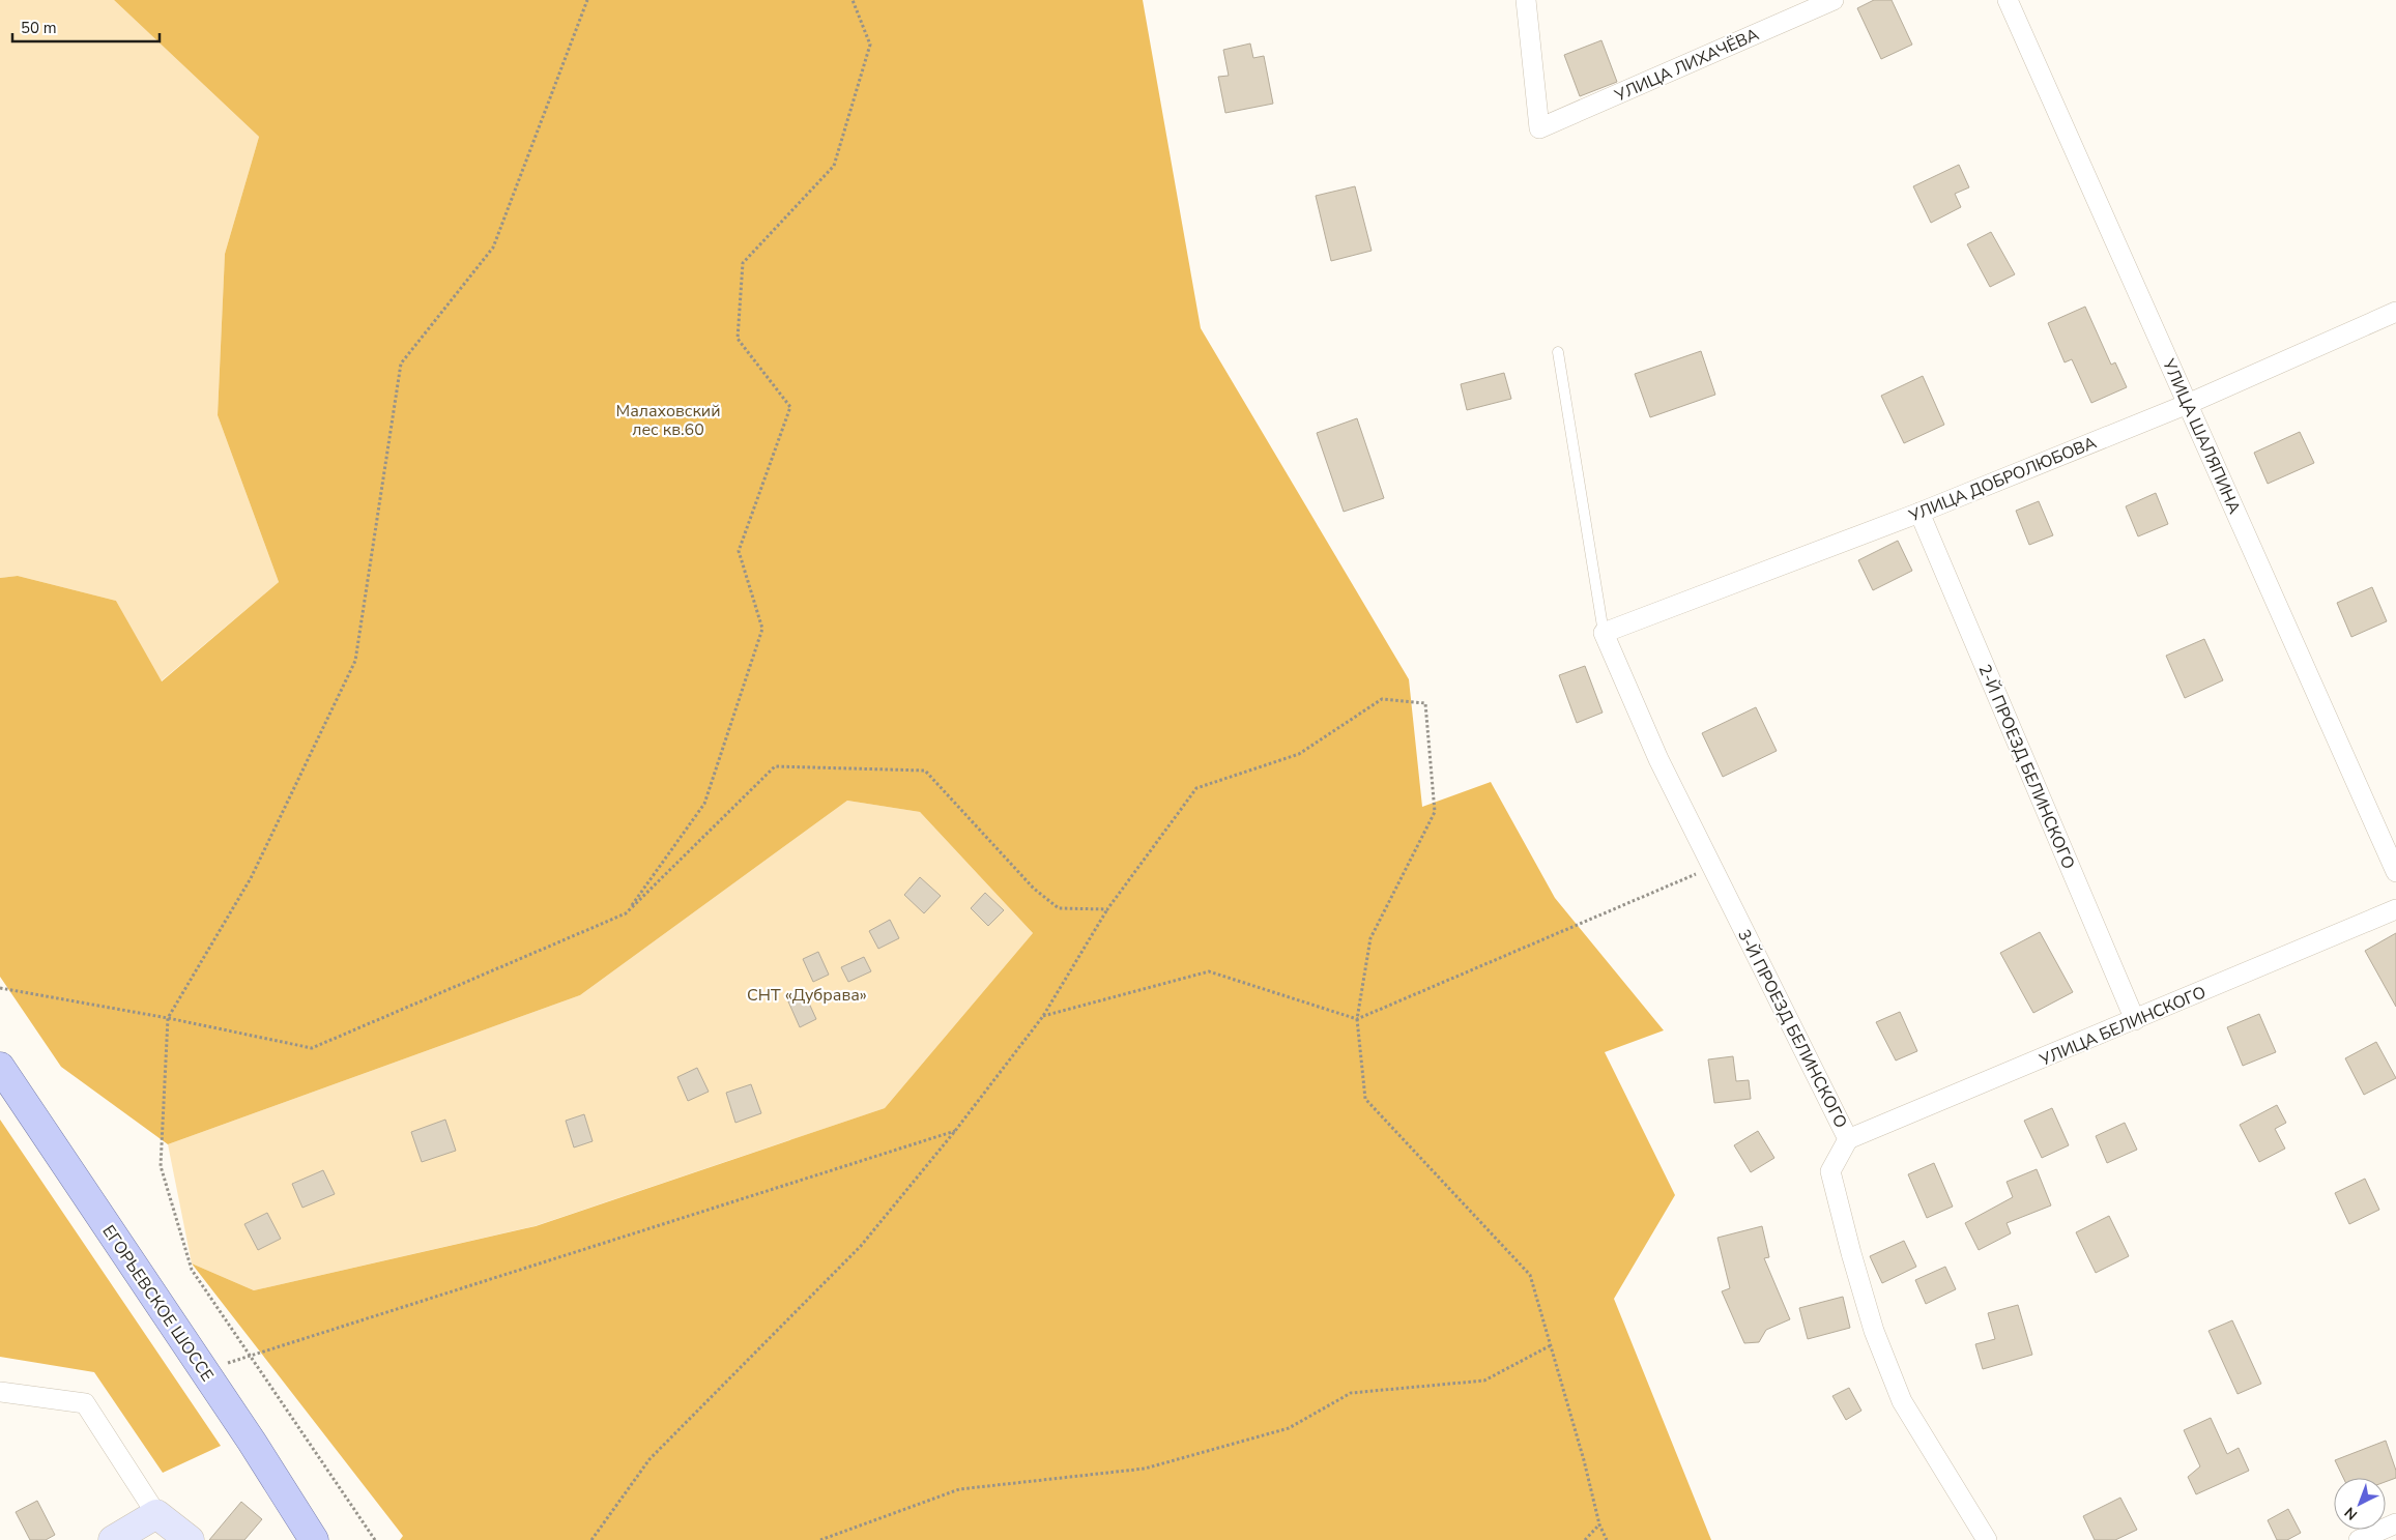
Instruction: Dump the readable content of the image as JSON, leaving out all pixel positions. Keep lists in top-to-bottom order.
{
  "streets": {
    "main road": ["ЕГОРЬЕВСКОЕ ШОССЕ"],
    "street": [
      "УЛИЦА ЛИХАЧЁВА",
      "УЛИЦА ШАЛЯПИНА",
      "УЛИЦА ДОБРОЛЮБОВА",
      "2-Й ПРОЕЗД БЕЛИНСКОГО",
      "УЛИЦА БЕЛИНСКОГО",
      "3-Й ПРОЕЗД БЕЛИНСКОГО"
    ]
  },
  "crossings": [
    ["УЛИЦА ШАЛЯПИНА", "УЛИЦА ДОБРОЛЮБОВА"],
    ["УЛИЦА ДОБРОЛЮБОВА", "2-Й ПРОЕЗД БЕЛИНСКОГО"],
    ["УЛИЦА ДОБРОЛЮБОВА", "3-Й ПРОЕЗД БЕЛИНСКОГО"],
    ["2-Й ПРОЕЗД БЕЛИНСКОГО", "УЛИЦА БЕЛИНСКОГО"],
    ["УЛИЦА БЕЛИНСКОГО", "3-Й ПРОЕЗД БЕЛИНСКОГО"]
  ],
  "parks": ["Малаховский лес кв.60", "СНТ «Дубрава»"],
  "scale_bar": "50 m",
  "north": "bottom left"
}
